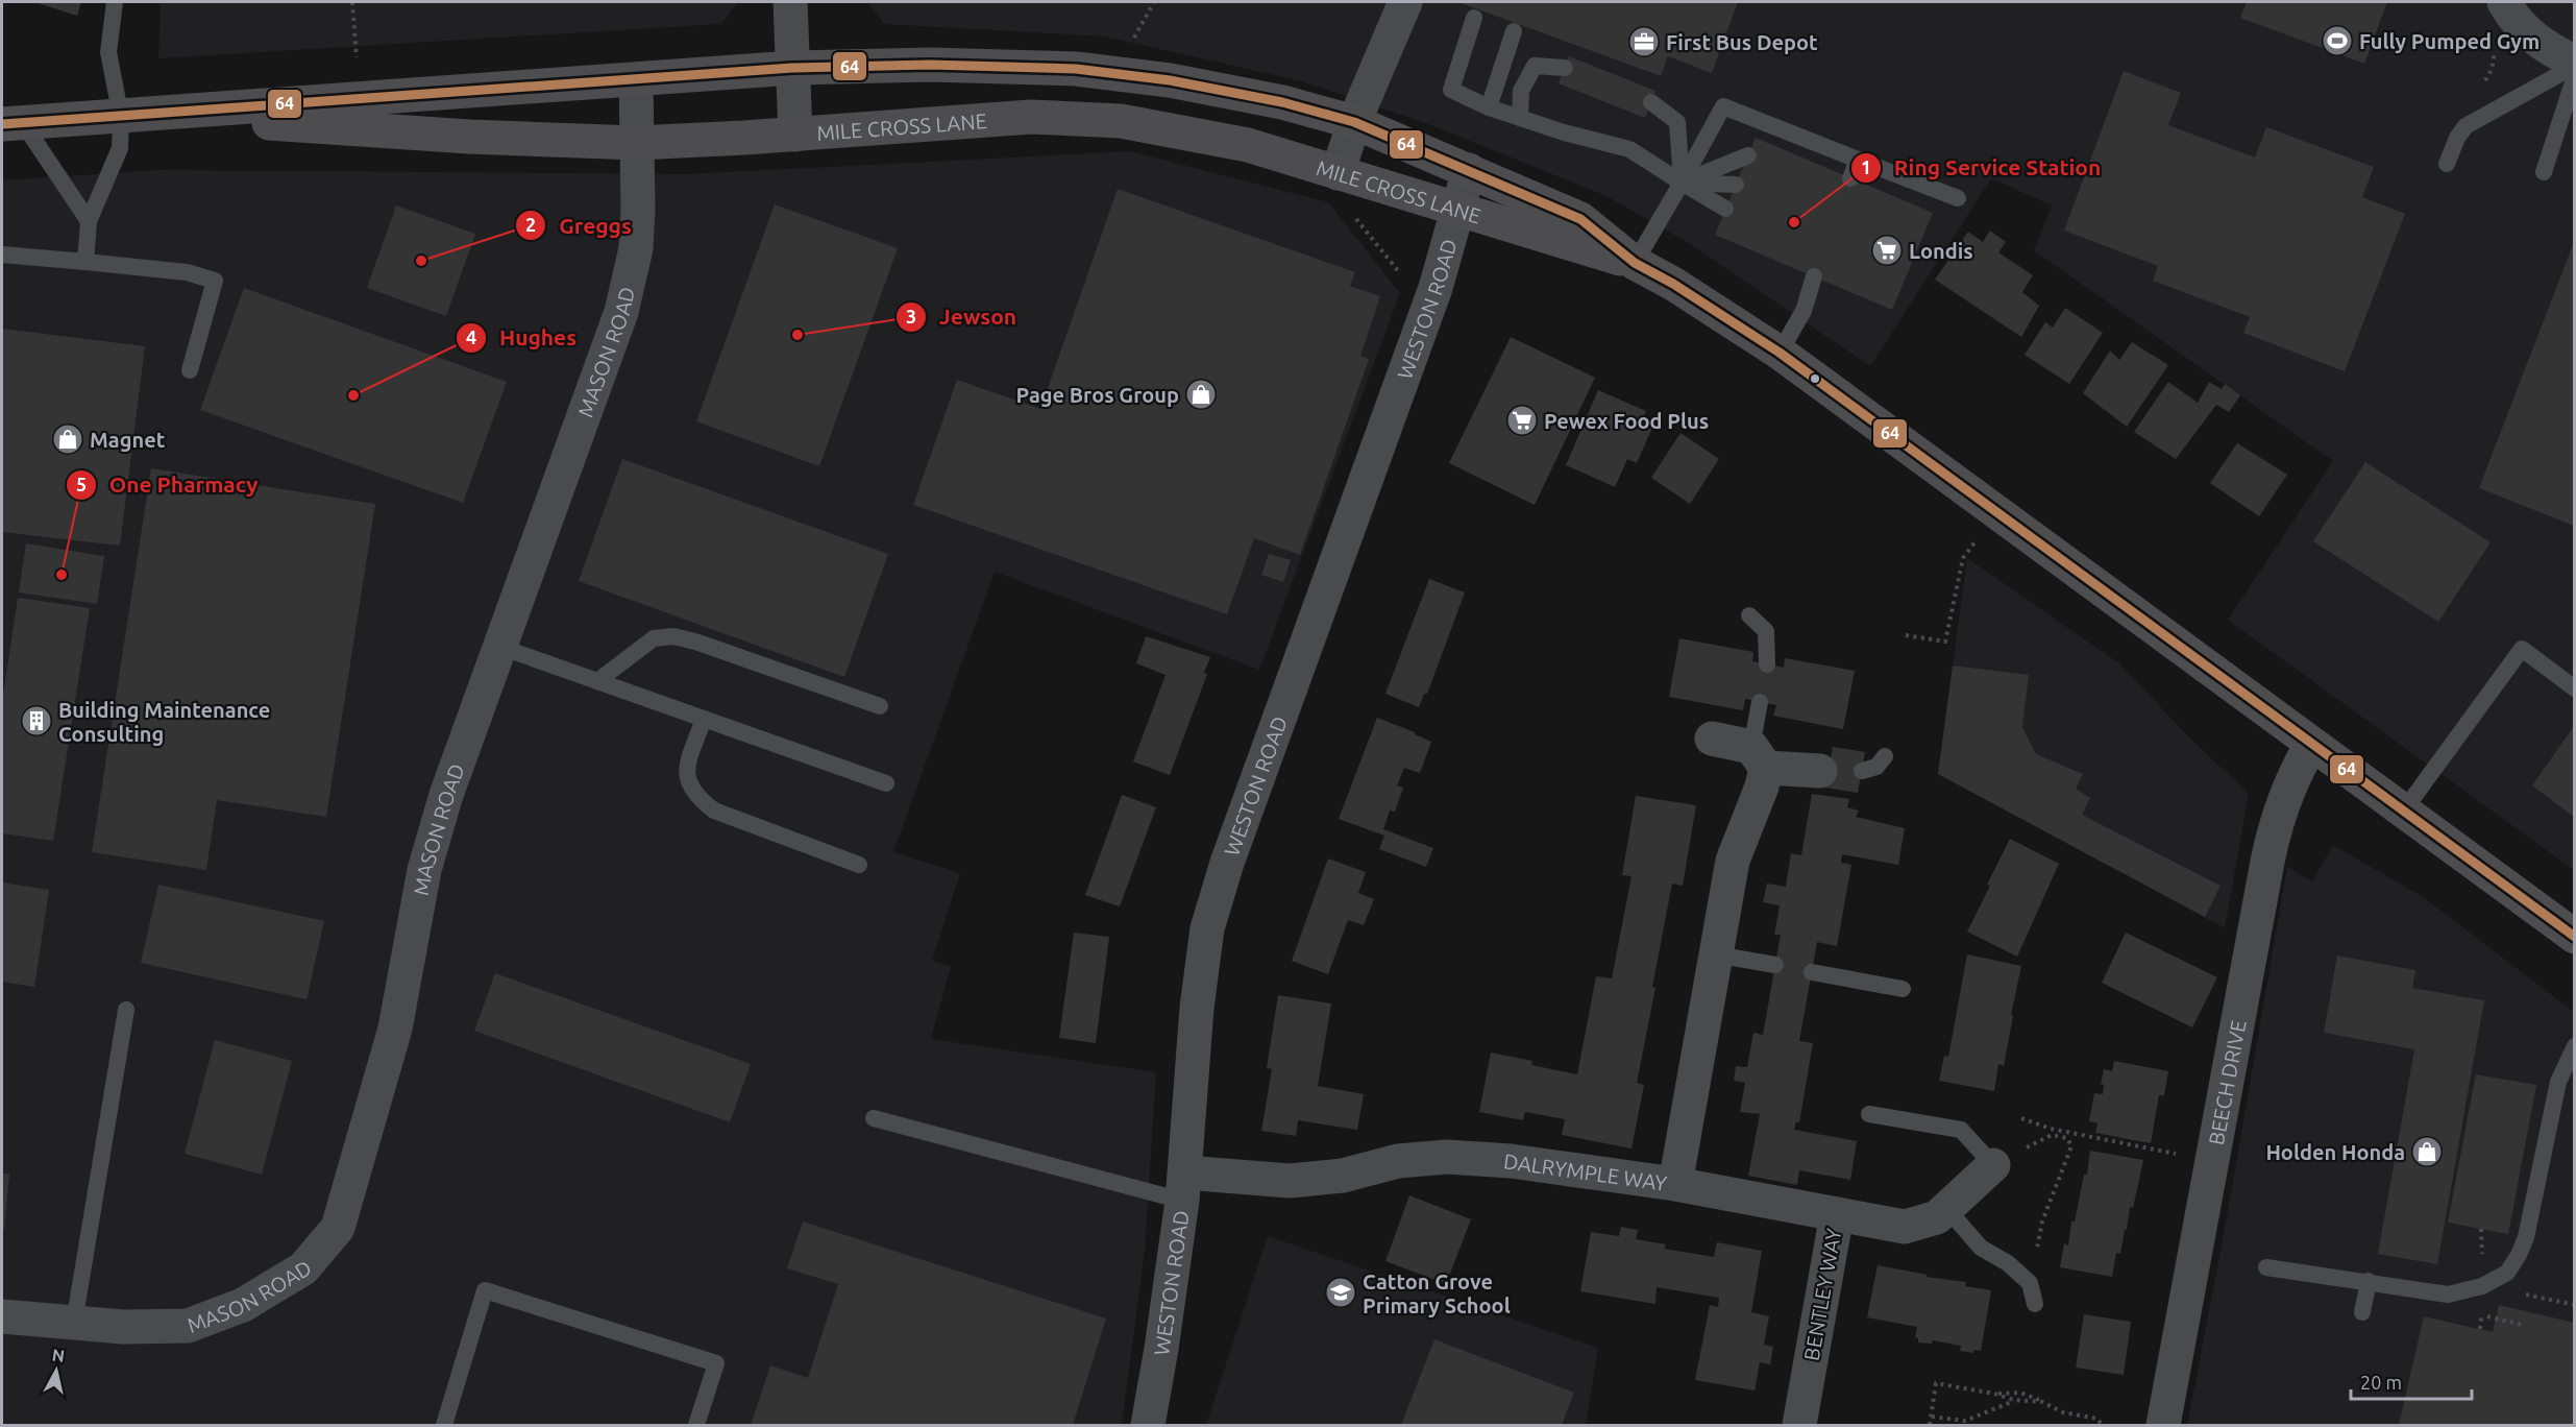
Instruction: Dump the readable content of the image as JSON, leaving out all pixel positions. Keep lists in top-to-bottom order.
{
  "streets": {
    "highway": ["MILE CROSS LANE"],
    "street": [
      "WESTON ROAD",
      "MASON ROAD",
      "BEECH DRIVE",
      "DALRYMPLE WAY",
      "BENTLEY WAY"
    ]
  },
  "crossings": [
    ["MILE CROSS LANE", "WESTON ROAD"],
    ["MILE CROSS LANE", "MASON ROAD"],
    ["MILE CROSS LANE", "BEECH DRIVE"],
    ["WESTON ROAD", "DALRYMPLE WAY"],
    ["DALRYMPLE WAY", "BENTLEY WAY"]
  ],
  "places": {
    "sports": ["Fully Pumped Gym"],
    "office": ["First Bus Depot"],
    "other": [
      "Ring Service Station",
      "Greggs",
      "Jewson",
      "Hughes",
      "One Pharmacy"
    ],
    "supermarket": ["Londis", "Pewex Food Plus"],
    "shop": ["Page Bros Group", "Magnet", "Holden Honda"],
    "building": ["Building Maintenance Consulting"],
    "school or university": ["Catton Grove Primary School"]
  },
  "lines": ["transit line 64"],
  "scale_bar": "20 m",
  "north": "top"
}
